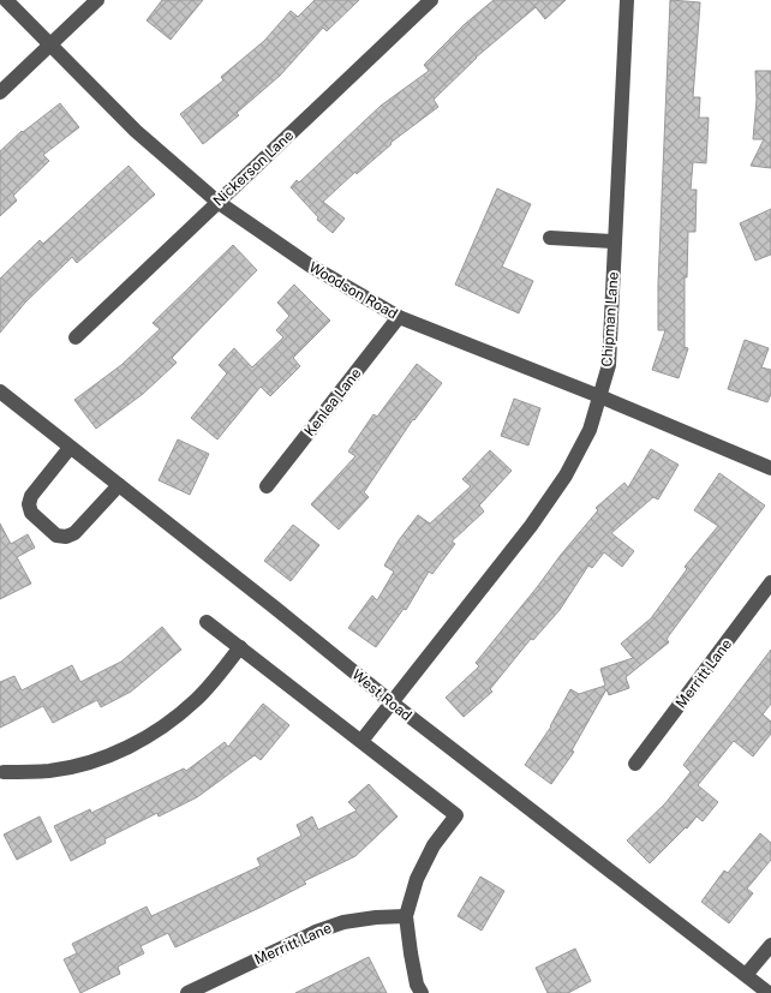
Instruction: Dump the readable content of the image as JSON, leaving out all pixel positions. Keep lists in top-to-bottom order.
{
  "streets": {
    "street": [
      "Nickerson Lane",
      "Woodson Road",
      "Chipman Lane",
      "Kenlea Lane",
      "Merritt Lane",
      "West Road"
    ]
  },
  "crossings": [
    ["Nickerson Lane", "Woodson Road"],
    ["Woodson Road", "Chipman Lane"],
    ["Woodson Road", "Kenlea Lane"],
    ["Chipman Lane", "West Road"]
  ]
}
